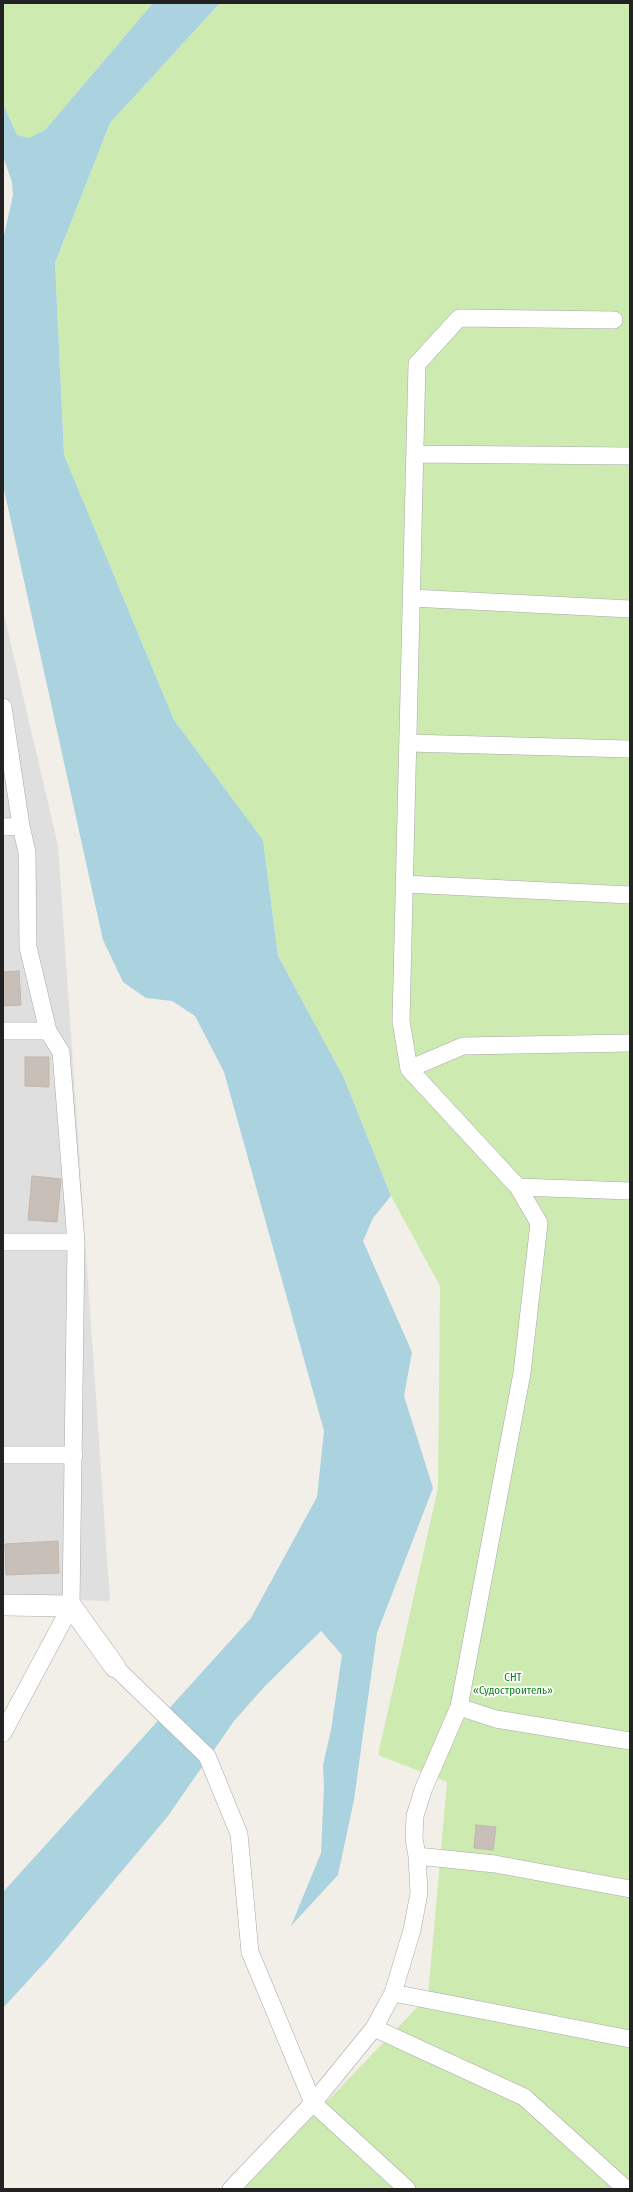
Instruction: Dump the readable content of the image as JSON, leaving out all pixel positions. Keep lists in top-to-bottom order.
{
  "parks": ["СНТ «Судостроитель»"]
}
